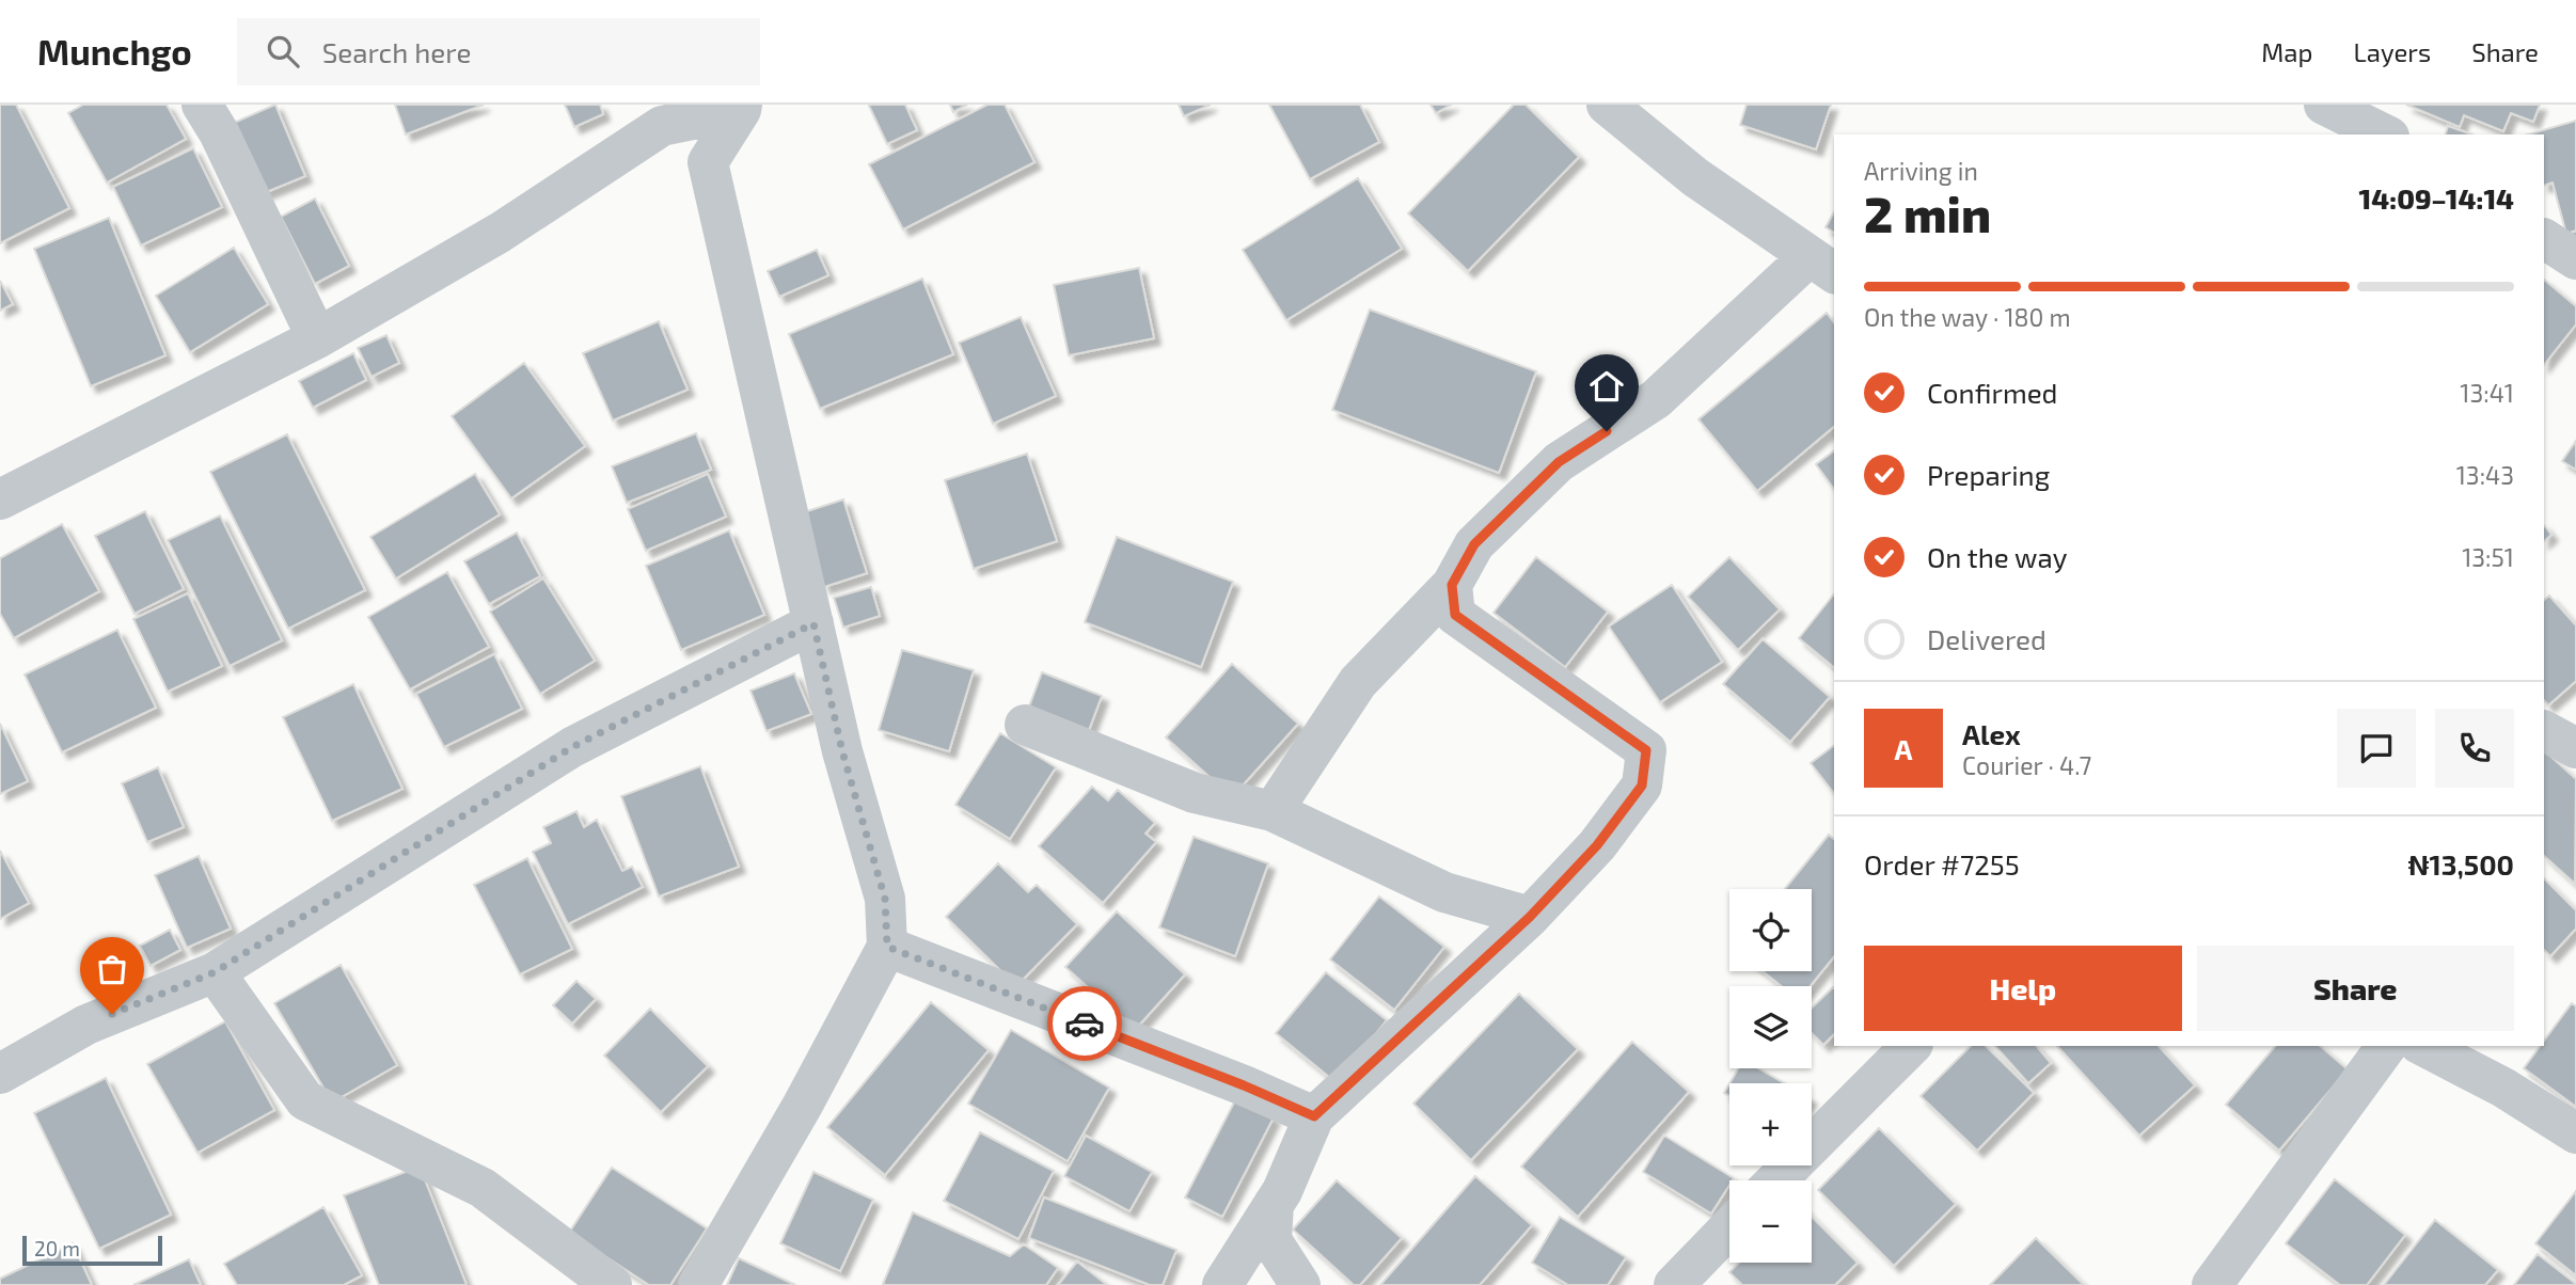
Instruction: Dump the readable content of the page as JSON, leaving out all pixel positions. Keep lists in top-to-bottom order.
{
  "scale_bar": "20 m",
  "page": {
    "header": "Munchgo",
    "search": "Search here",
    "nav": ["Map", "Layers", "Share"],
    "heading": ["2 min", "Arriving in", "14:09–14:14"],
    "panel": [
      "Alex",
      "Courier · 4.7",
      "Order #7255",
      "₦13,500"
    ],
    "bar": "On the way · 180 m",
    "list": [
      ["Confirmed", "13:41"],
      ["Preparing", "13:43"],
      ["On the way", "13:51"],
      "Delivered"
    ],
    "round": "A",
    "map_buttons": ["+", "−"],
    "buttons": ["Help", "Share"],
    "scale": "20 m"
  }
}
